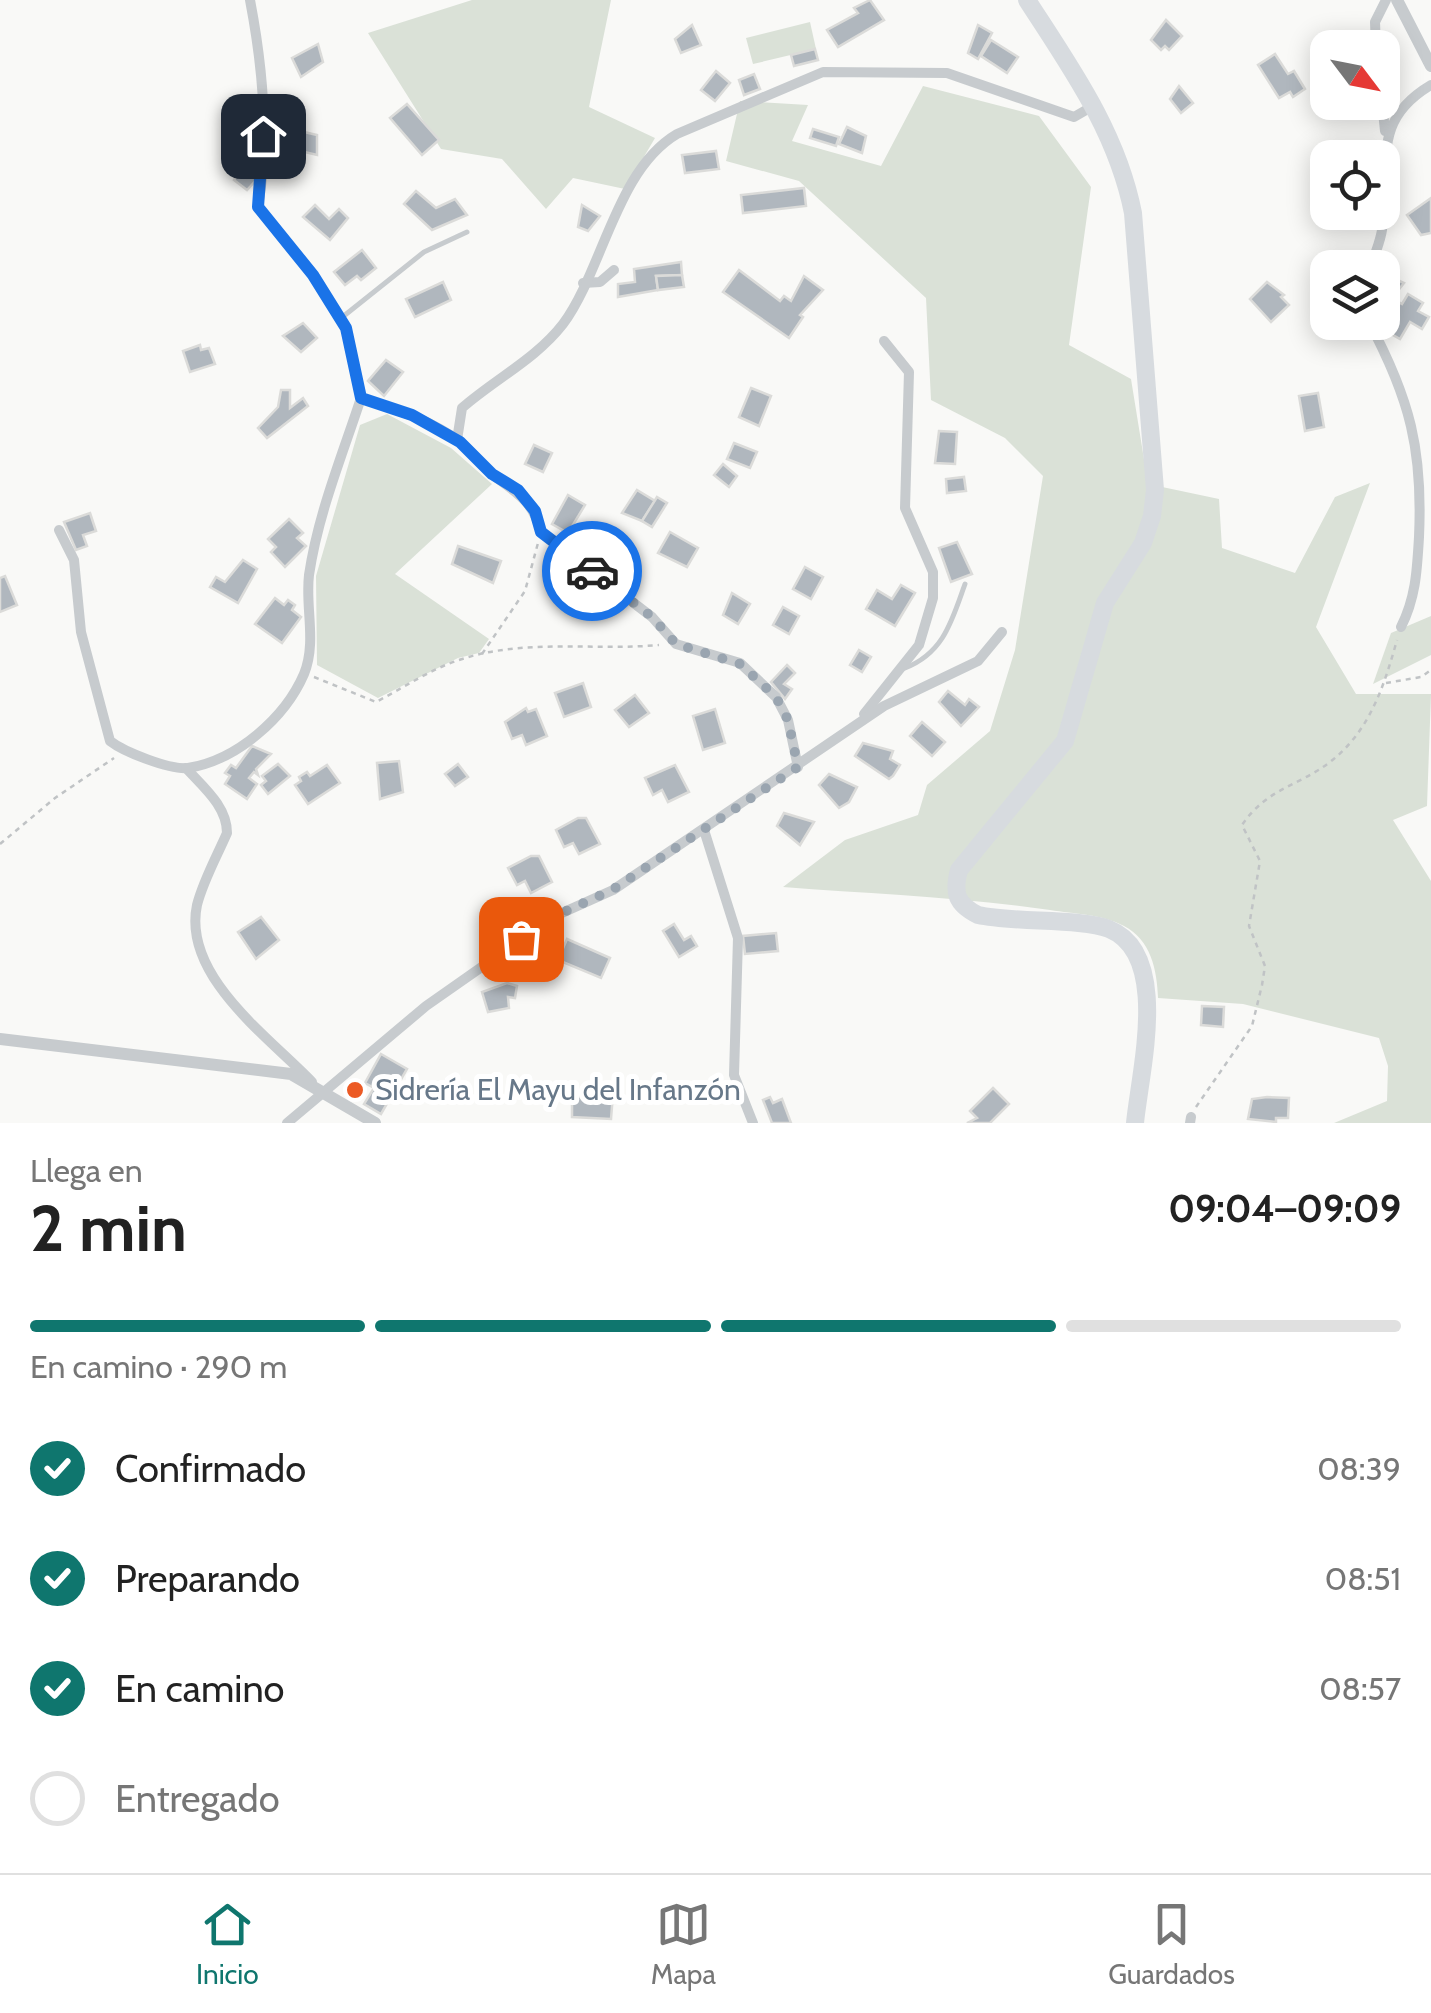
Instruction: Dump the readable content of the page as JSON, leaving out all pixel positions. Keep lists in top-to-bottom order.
{
  "places": ["Sidrería El Mayu del Infanzón"],
  "north": "bottom right",
  "page": {
    "heading": ["2 min", "Llega en", "09:04–09:09"],
    "bar": "En camino · 290 m",
    "list": [
      ["Confirmado", "08:39"],
      ["Preparando", "08:51"],
      ["En camino", "08:57"],
      "Entregado"
    ],
    "tabs": ["Inicio", "Mapa", "Guardados"]
  }
}
